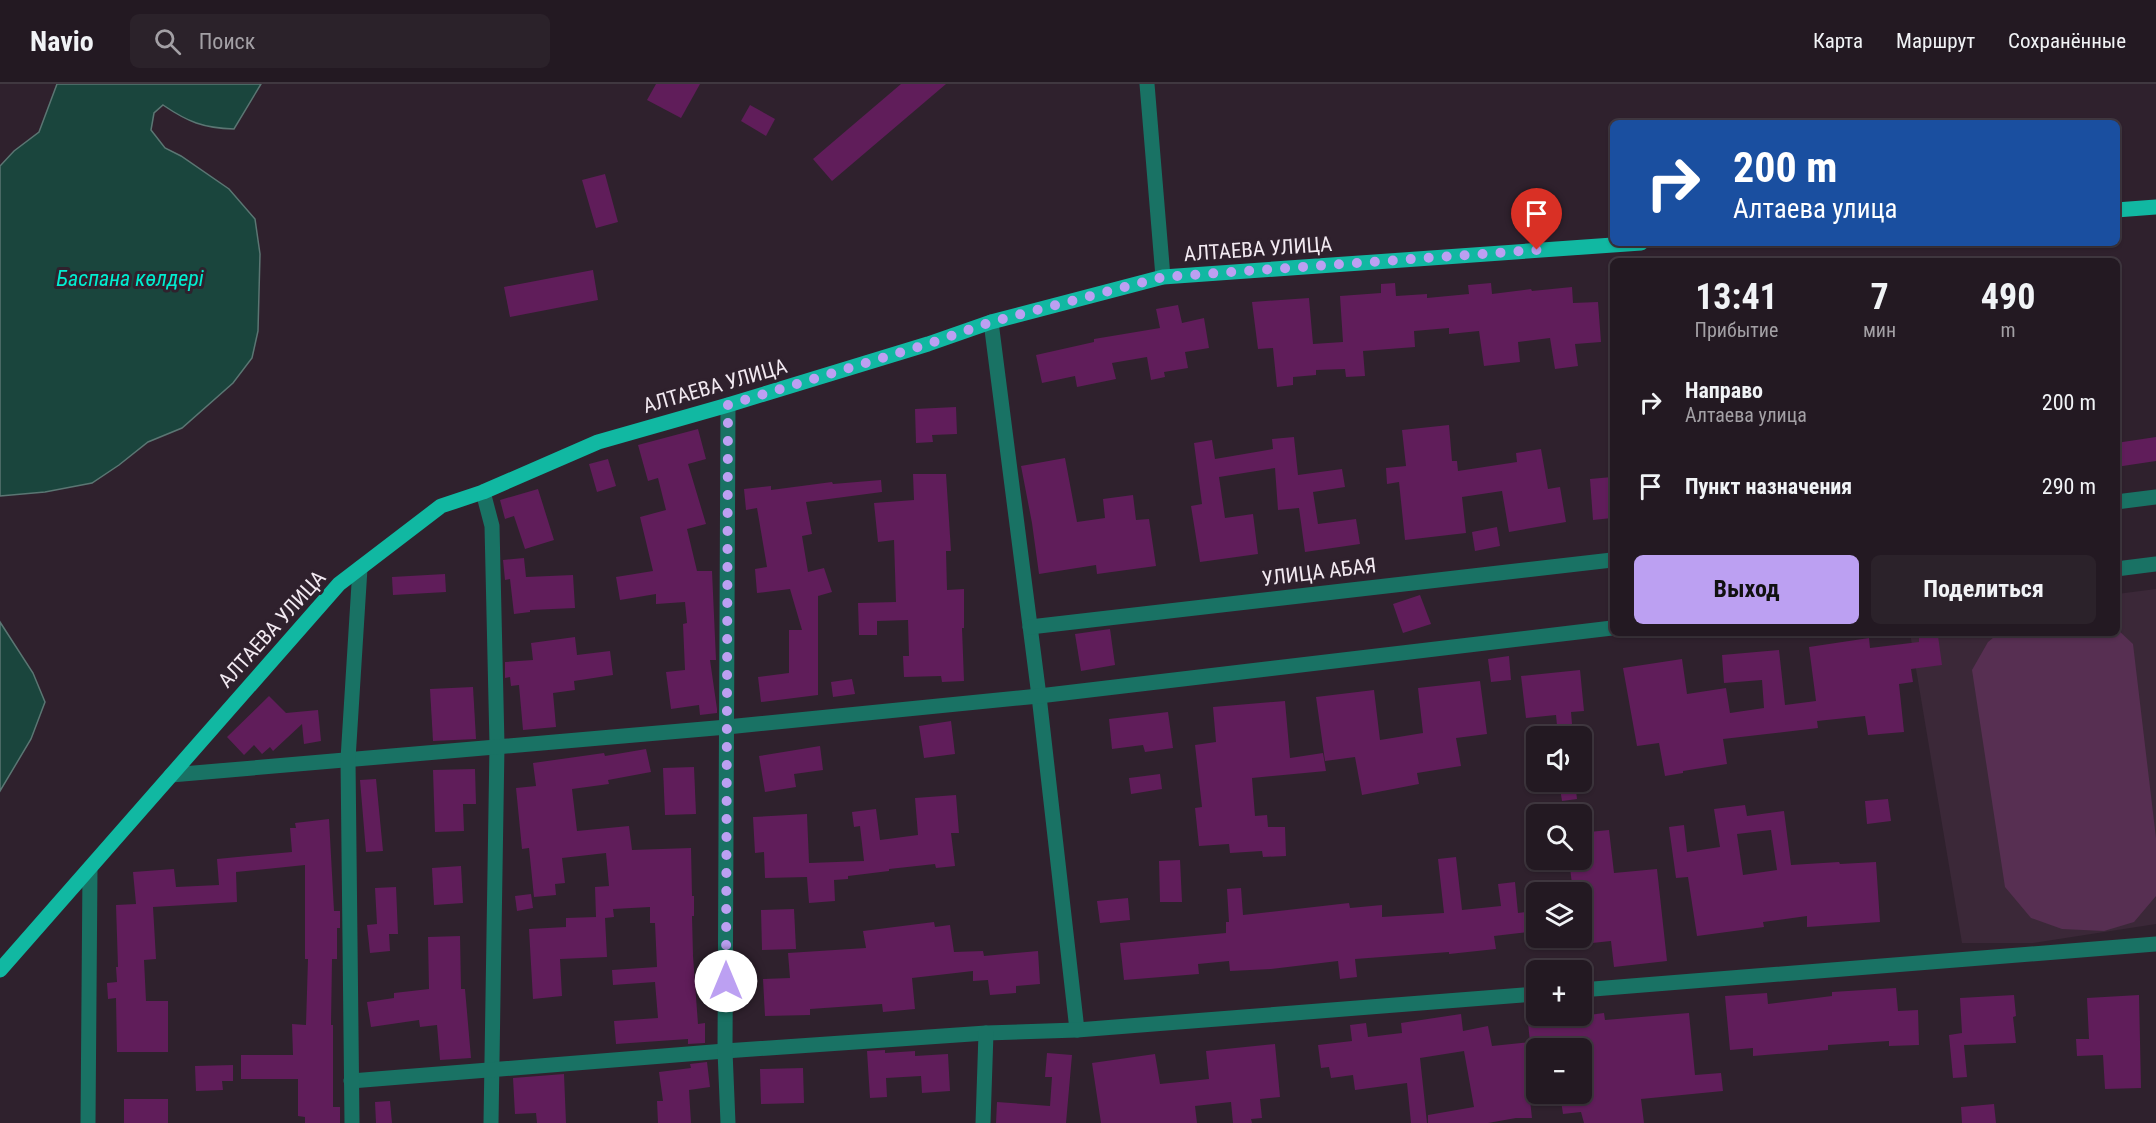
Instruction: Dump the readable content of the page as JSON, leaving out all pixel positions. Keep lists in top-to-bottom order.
{
  "streets": {
    "main road": ["АЛТАЕВА УЛИЦА"],
    "street": ["УЛИЦА АБАЯ"]
  },
  "water": ["Баспана көлдері"],
  "page": {
    "header": "Navio",
    "search": "Поиск",
    "nav": ["Карта", "Маршрут", "Сохранённые"],
    "turn": ["200 m", "Алтаева улица"],
    "eta": [
      "13:41",
      "Прибытие",
      "7",
      "мин",
      "490",
      "m"
    ],
    "list": [
      {
        "name": "Направо",
        "note": "Алтаева улица",
        "value": "200 m"
      },
      {
        "name": "Пункт назначения",
        "value": "290 m"
      }
    ],
    "buttons": ["Выход", "Поделиться"],
    "map_buttons": ["+", "−"]
  }
}
